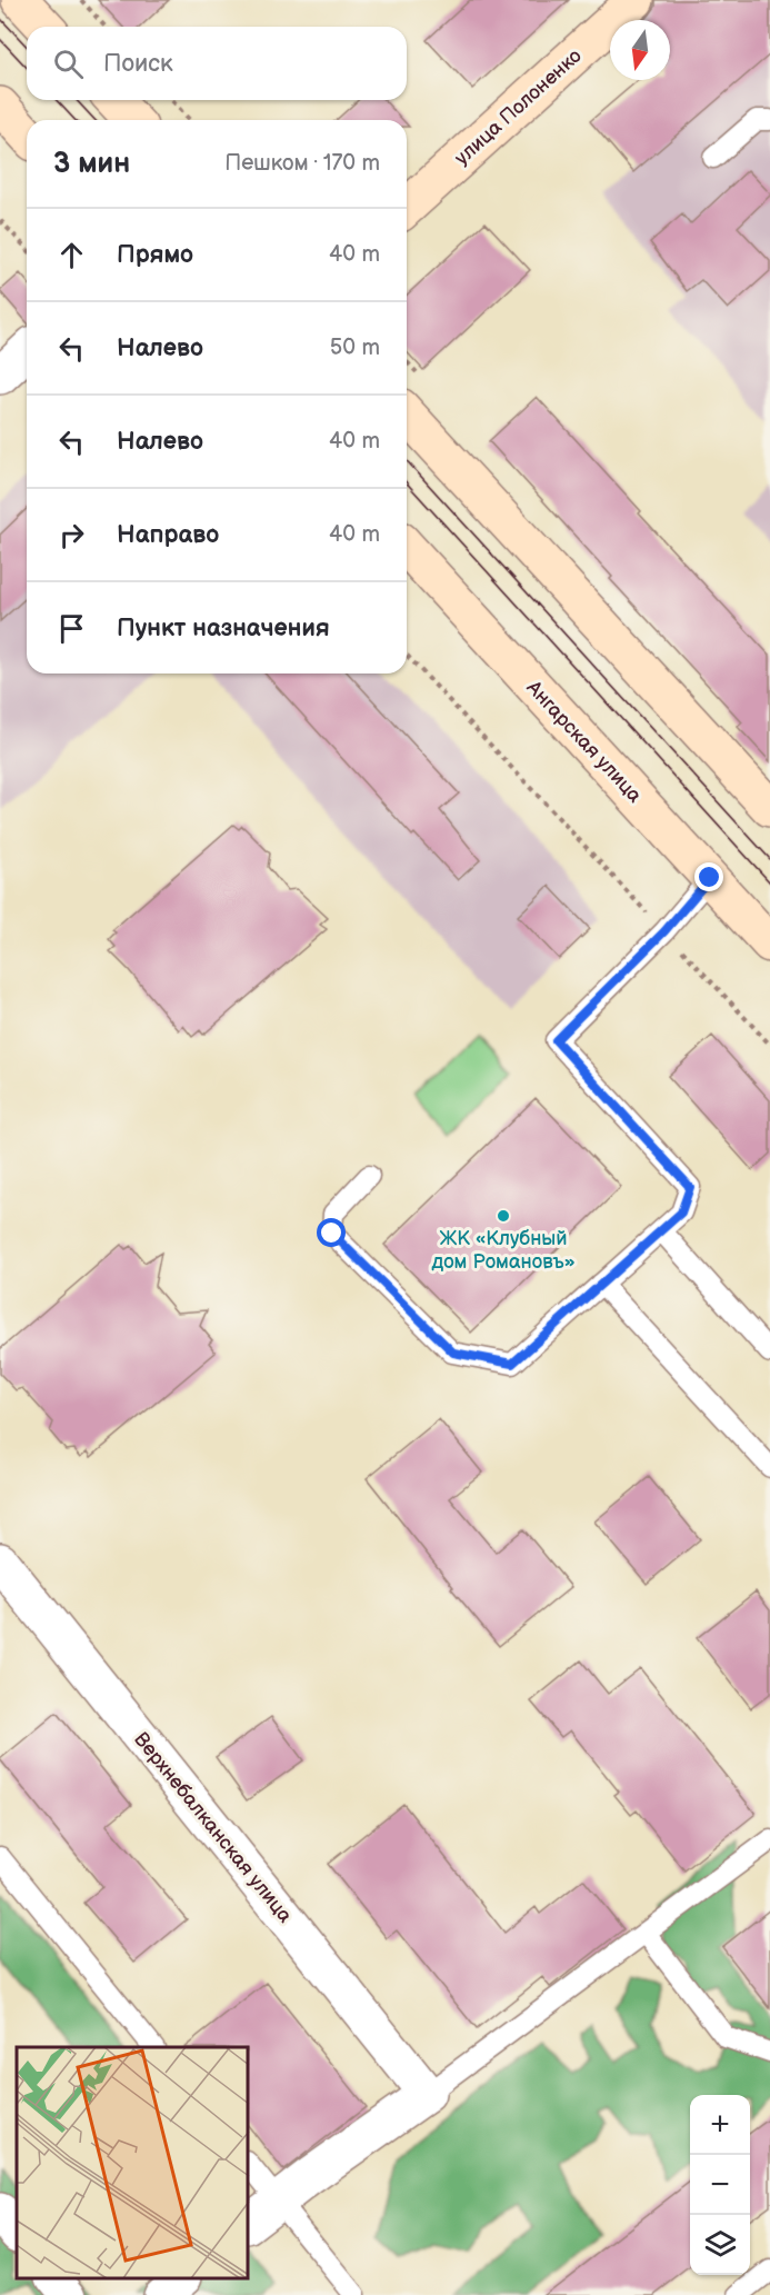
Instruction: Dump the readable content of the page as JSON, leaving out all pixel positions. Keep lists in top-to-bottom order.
{
  "streets": {
    "main road": ["улица Полоненко", "Ангарская улица"],
    "street": ["Верхнебалканская улица"]
  },
  "places": ["ЖК «Клубный дом Романовъ»"],
  "north": "bottom",
  "page": {
    "search": "Поиск",
    "heading": ["3 мин", "Пешком · 170 m"],
    "list": [
      ["Прямо", "40 m"],
      ["Налево", "50 m"],
      ["Налево", "40 m"],
      ["Направо", "40 m"],
      "Пункт назначения"
    ],
    "map_buttons": ["+", "−"]
  }
}
